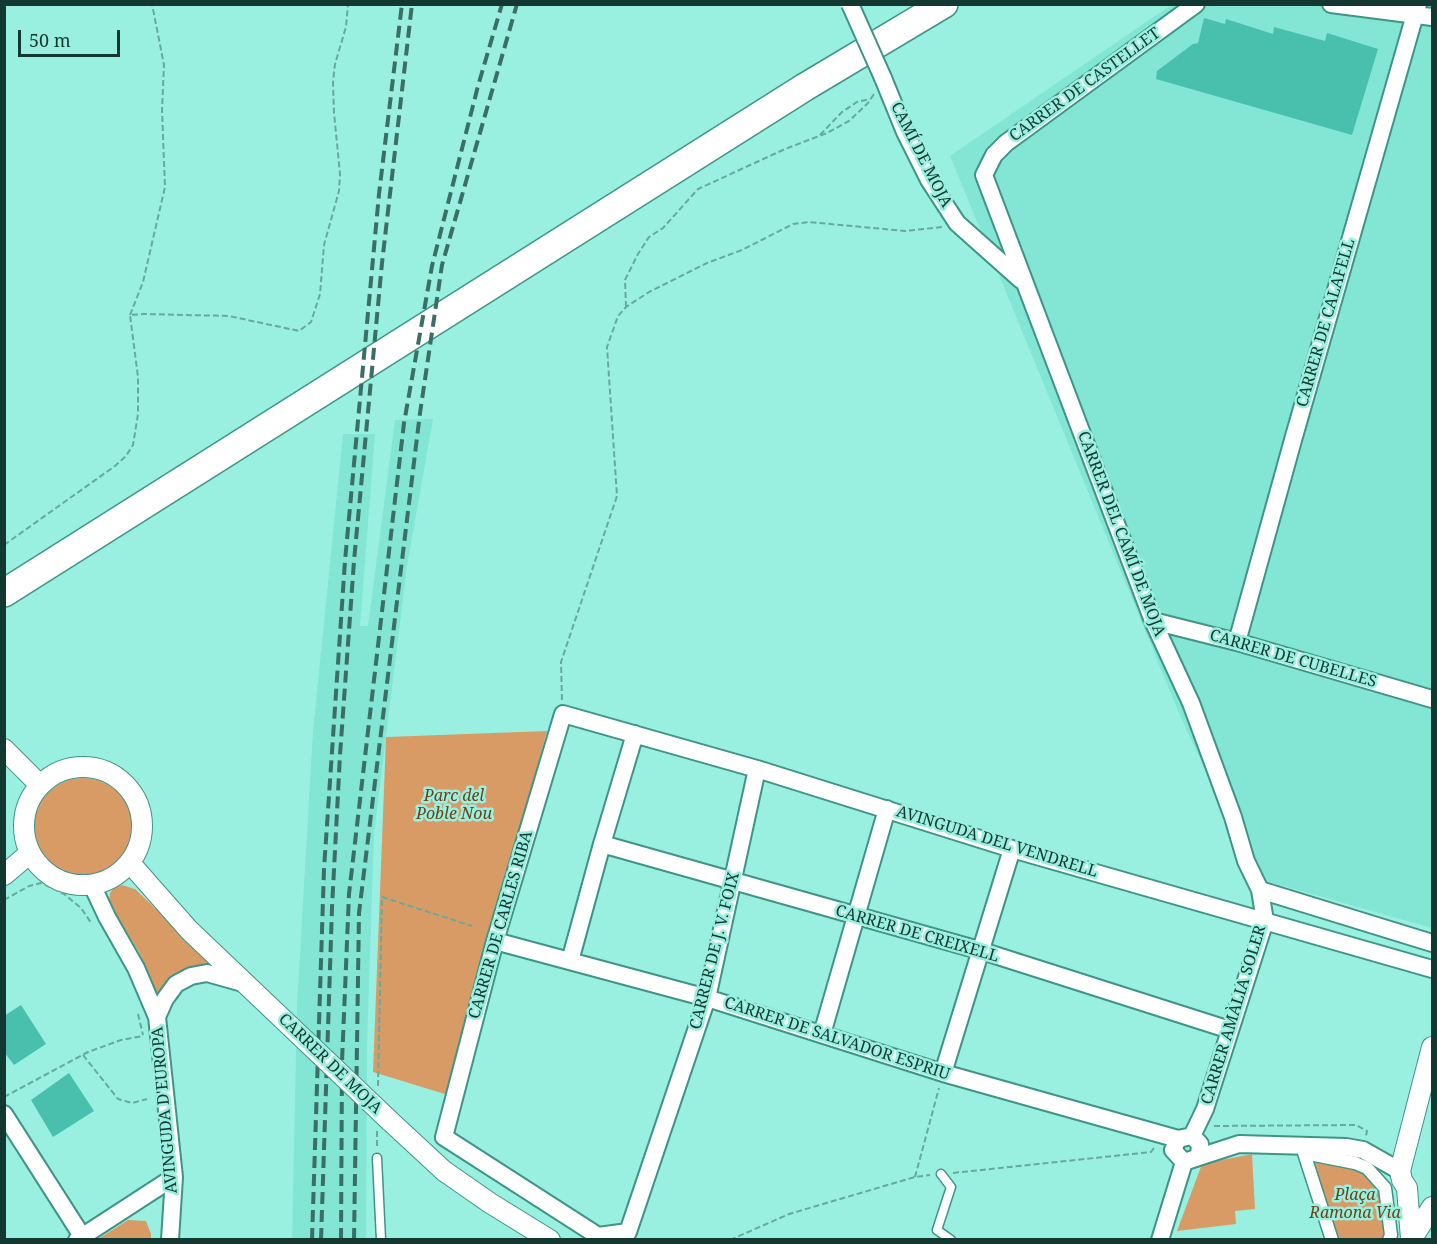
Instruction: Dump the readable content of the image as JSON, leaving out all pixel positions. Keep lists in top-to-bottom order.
{
  "streets": {
    "street": [
      "CARRER DE CASTELLET",
      "CAMÍ DE MOJA",
      "CARRER DE CALAFELL",
      "CARRER DEL CAMÍ DE MOJA",
      "CARRER DE CUBELLES",
      "AVINGUDA DEL VENDRELL",
      "CARRER DE CARLES RIBA",
      "CARRER DE CREIXELL",
      "CARRER DE J. V. FOIX",
      "CARRER AMÀLIA SOLER",
      "CARRER DE SALVADOR ESPRIU",
      "CARRER DE MOJA",
      "AVINGUDA D'EUROPA"
    ]
  },
  "crossings": [
    ["CARRER DE CASTELLET", "CARRER DEL CAMÍ DE MOJA"],
    ["CAMÍ DE MOJA", "CARRER DEL CAMÍ DE MOJA"],
    ["CARRER DE CALAFELL", "CARRER DE CUBELLES"],
    ["CARRER DEL CAMÍ DE MOJA", "CARRER DE CUBELLES"],
    ["CARRER DEL CAMÍ DE MOJA", "CARRER AMÀLIA SOLER"],
    ["AVINGUDA DEL VENDRELL", "CARRER DE CARLES RIBA"],
    ["AVINGUDA DEL VENDRELL", "CARRER DE J. V. FOIX"],
    ["AVINGUDA DEL VENDRELL", "CARRER AMÀLIA SOLER"],
    ["CARRER DE CARLES RIBA", "CARRER DE J. V. FOIX"],
    ["CARRER DE CARLES RIBA", "CARRER DE SALVADOR ESPRIU"],
    ["CARRER DE CREIXELL", "CARRER DE J. V. FOIX"],
    ["CARRER DE CREIXELL", "CARRER AMÀLIA SOLER"],
    ["CARRER DE J. V. FOIX", "CARRER DE SALVADOR ESPRIU"],
    ["CARRER AMÀLIA SOLER", "CARRER DE SALVADOR ESPRIU"],
    ["CARRER DE MOJA", "AVINGUDA D'EUROPA"]
  ],
  "parks": ["Parc del Poble Nou", "Plaça Ramona Via"],
  "scale_bar": "50 m"
}
